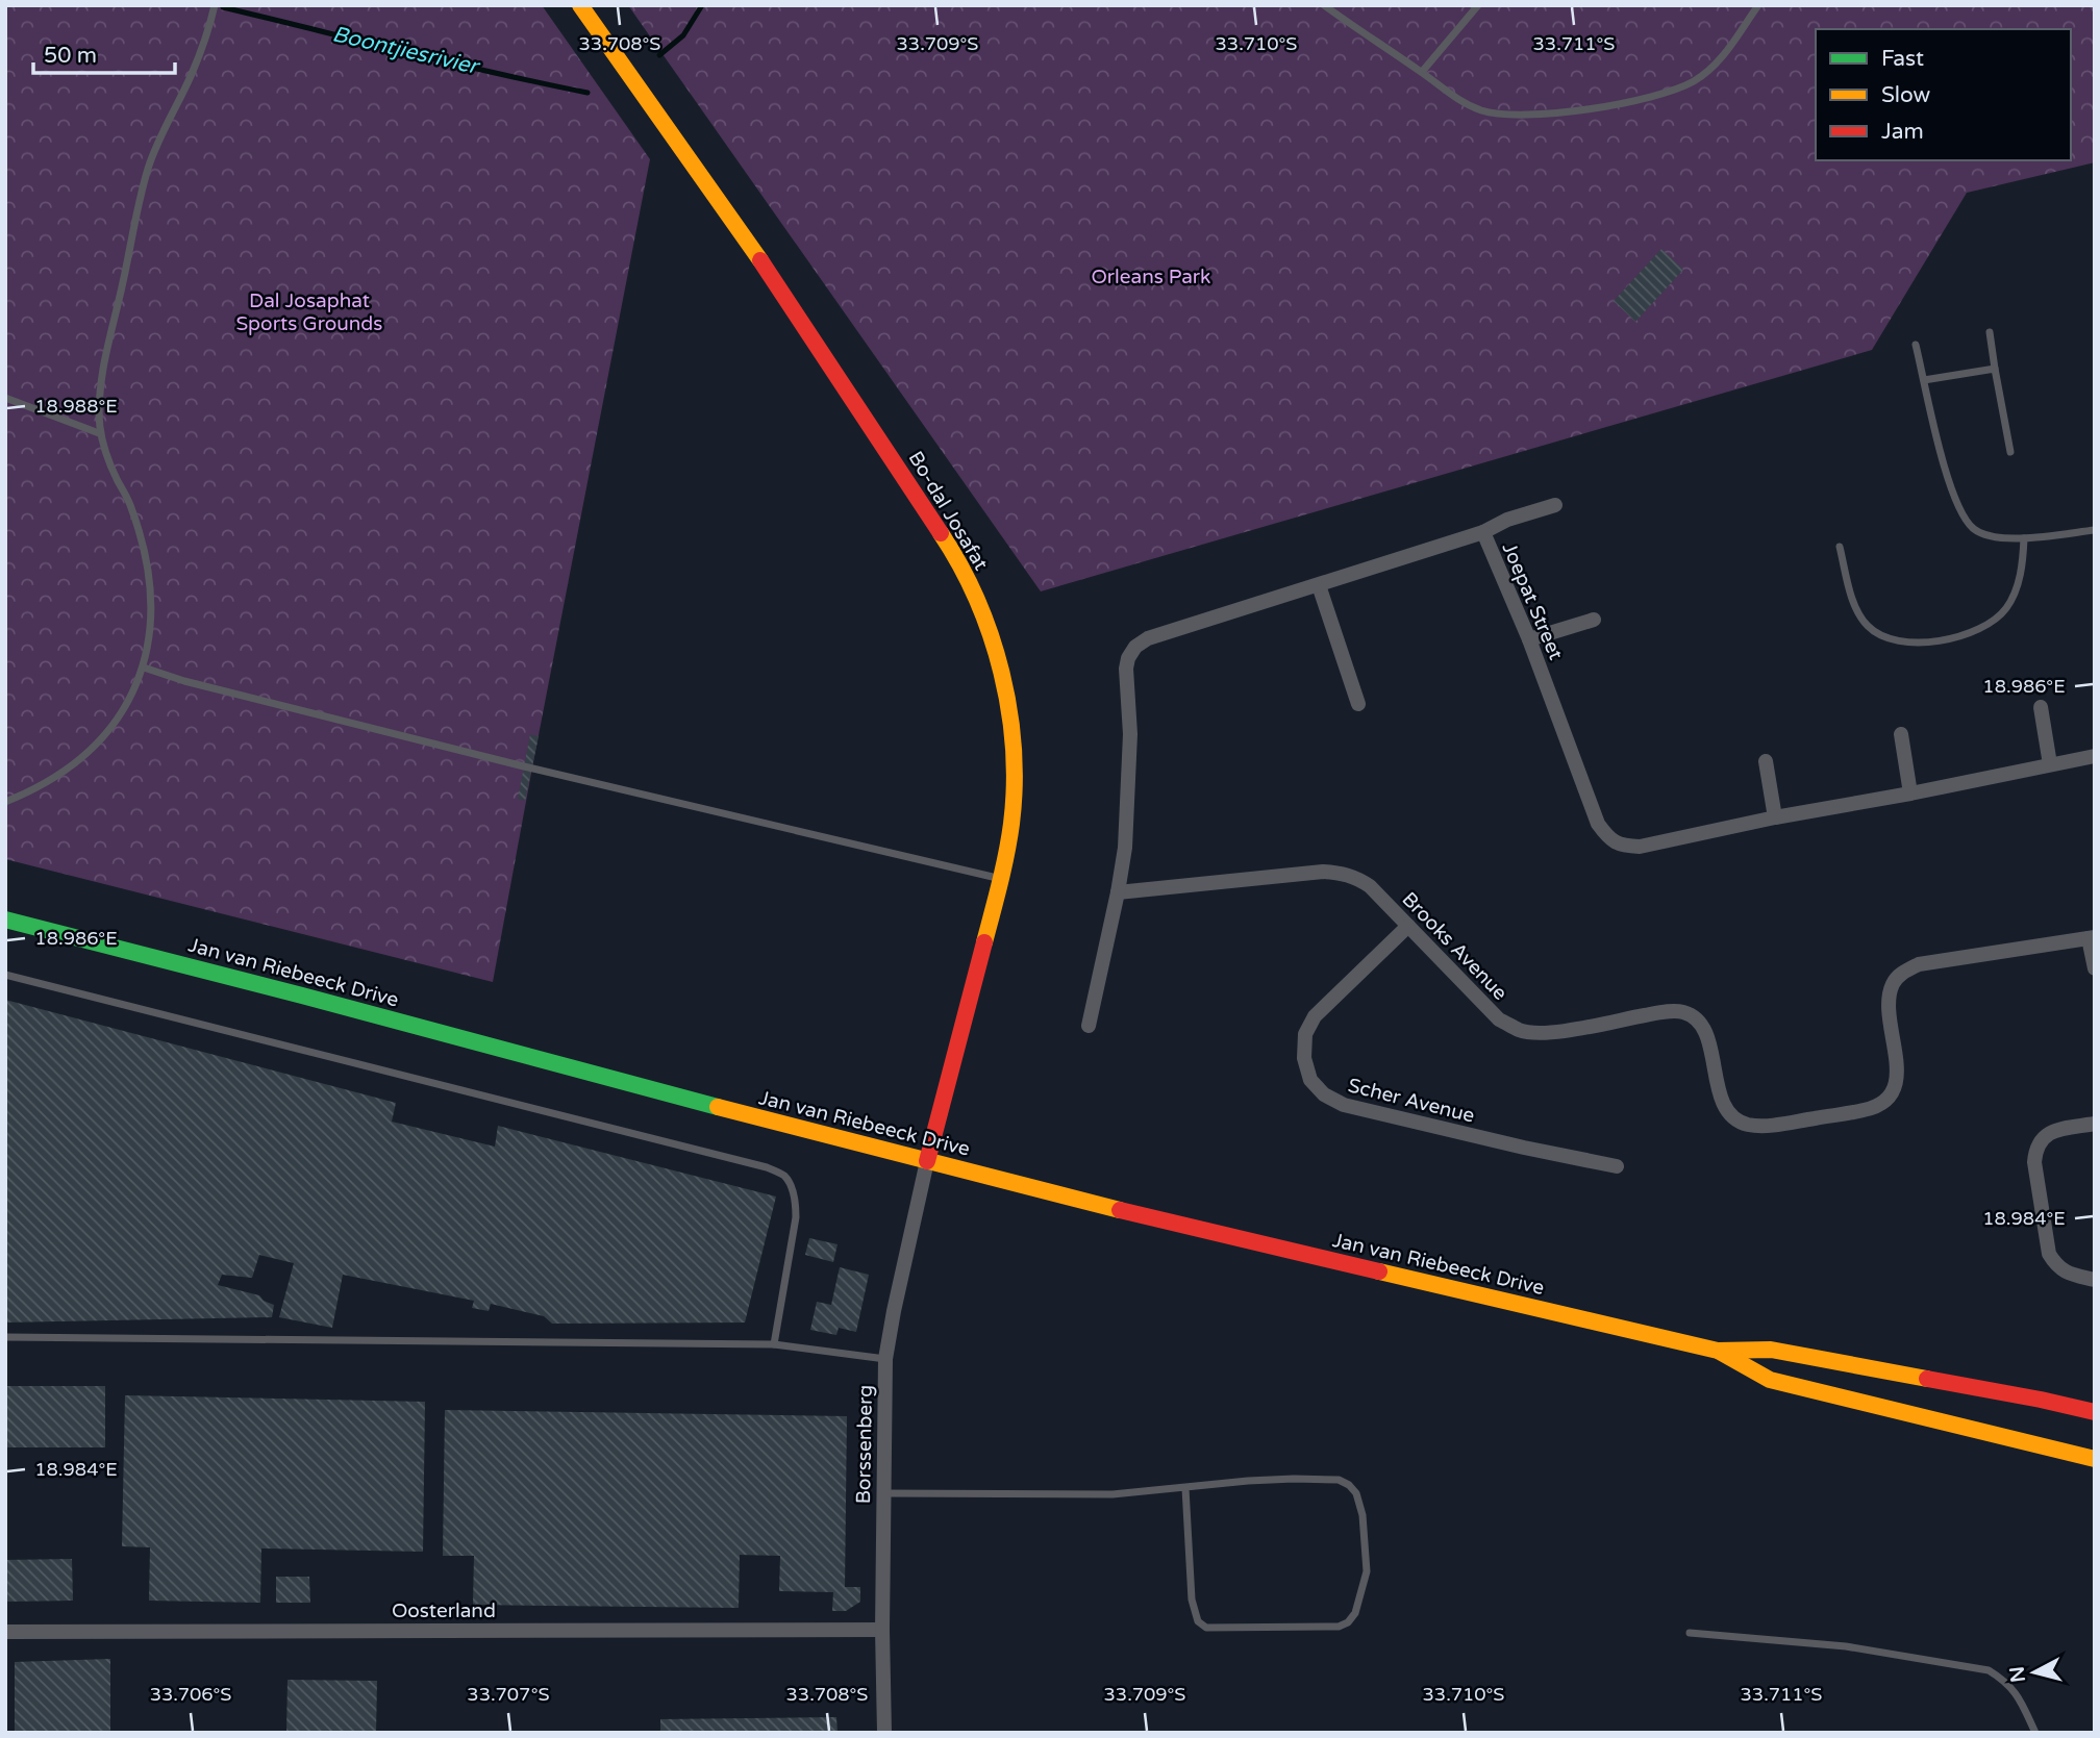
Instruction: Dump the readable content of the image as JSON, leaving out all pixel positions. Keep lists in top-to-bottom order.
{
  "streets": {
    "main road": ["Bo-dal Josafat", "Jan van Riebeeck Drive"],
    "street": [
      "Joepat Street",
      "Brooks Avenue",
      "Scher Avenue",
      "Borssenberg",
      "Oosterland"
    ]
  },
  "crossings": [
    ["Bo-dal Josafat", "Jan van Riebeeck Drive"],
    ["Bo-dal Josafat", "Borssenberg"],
    ["Joepat Street", "Brooks Avenue"],
    ["Brooks Avenue", "Scher Avenue"],
    ["Jan van Riebeeck Drive", "Borssenberg"],
    ["Borssenberg", "Oosterland"]
  ],
  "water": ["Boontjiesrivier"],
  "parks": ["Orleans Park", "Dal Josaphat Sports Grounds"],
  "legend": ["Fast", "Slow", "Jam"],
  "scale_bar": "50 m",
  "north": "left",
  "coordinates": [
    "33.708°S",
    "33.709°S",
    "33.710°S",
    "33.711°S",
    "18.988°E",
    "18.986°E",
    "18.984°E",
    "33.706°S",
    "33.707°S"
  ]
}
